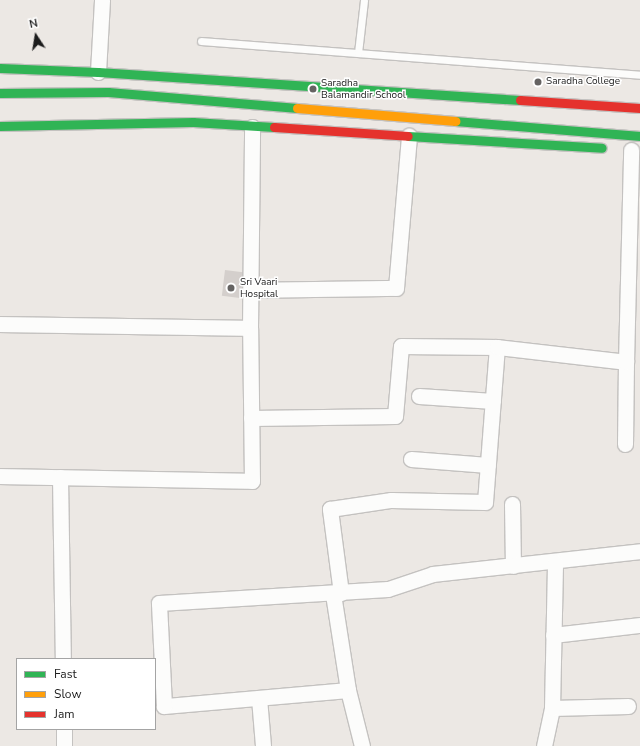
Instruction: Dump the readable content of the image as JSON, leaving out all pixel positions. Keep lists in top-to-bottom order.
{
  "places": ["Saradha College", "Saradha Balamandir School", "Sri Vaari Hospital"],
  "legend": ["Fast", "Slow", "Jam"],
  "north": "top"
}
